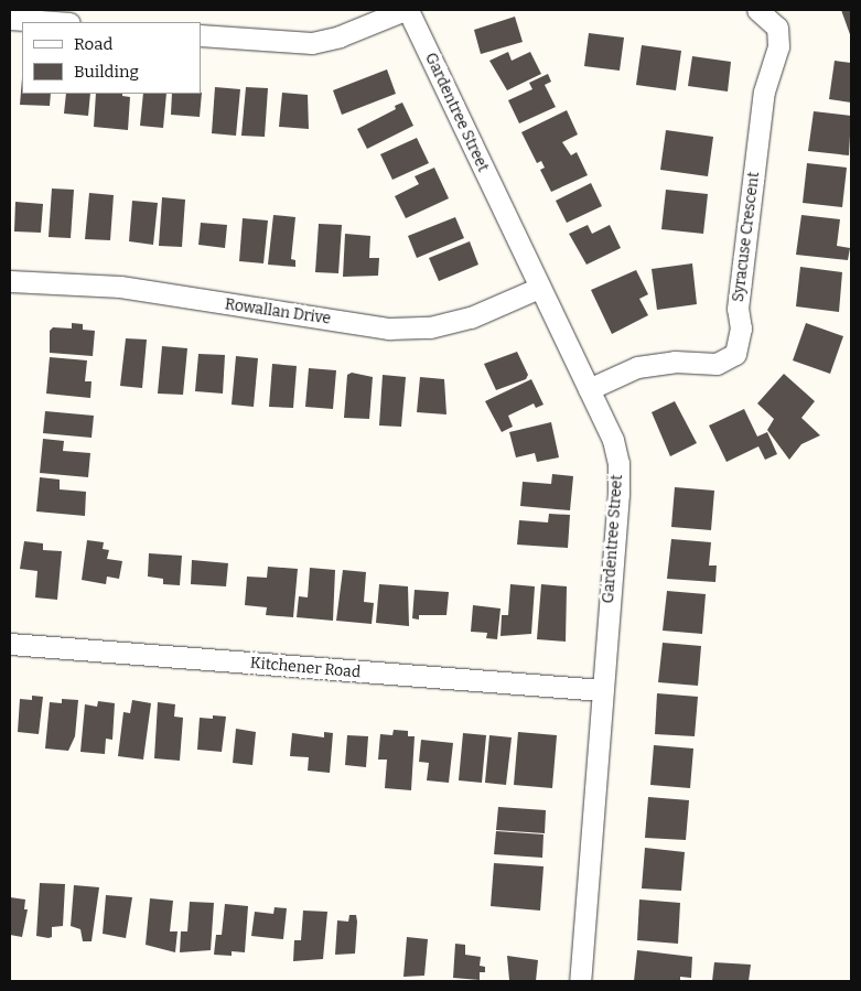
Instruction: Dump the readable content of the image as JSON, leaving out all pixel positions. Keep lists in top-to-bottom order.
{
  "streets": {
    "street": [
      "Gardentree Street",
      "Syracuse Crescent",
      "Rowallan Drive",
      "Kitchener Road"
    ]
  },
  "crossings": [
    ["Gardentree Street", "Syracuse Crescent"],
    ["Gardentree Street", "Rowallan Drive"],
    ["Gardentree Street", "Kitchener Road"]
  ],
  "legend": ["Road", "Building"]
}
